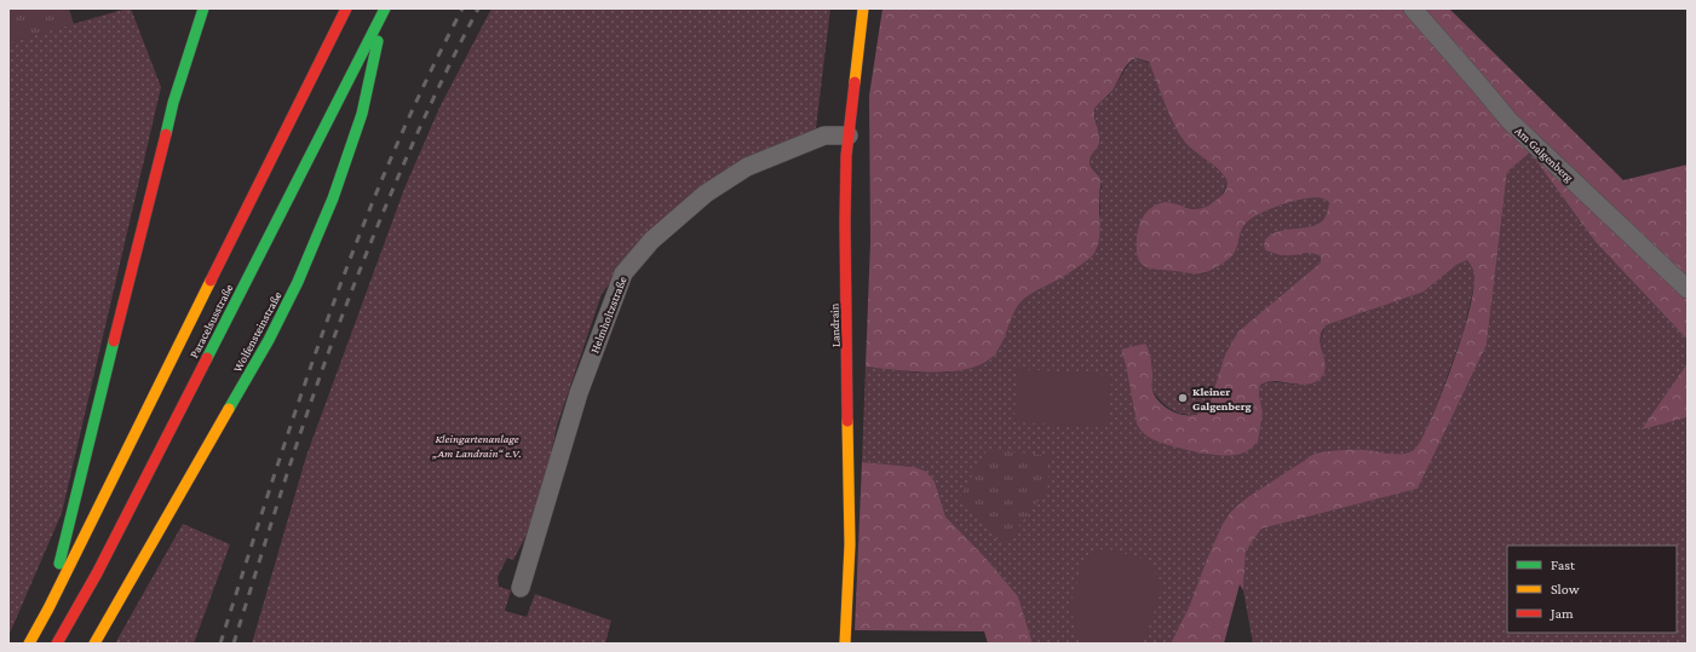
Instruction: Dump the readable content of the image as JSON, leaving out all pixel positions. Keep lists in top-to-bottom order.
{
  "streets": {
    "main road": ["Paracelsusstraße", "Landrain", "Wolfensteinstraße"],
    "street": ["Am Galgenberg", "Helmholtzstraße"]
  },
  "crossings": [
    ["Helmholtzstraße", "Landrain"],
    ["Paracelsusstraße", "Wolfensteinstraße"]
  ],
  "parks": ["Kleingartenanlage „Am Landrain“ e.V."],
  "places": ["Kleiner Galgenberg"],
  "legend": ["Fast", "Slow", "Jam"]
}
